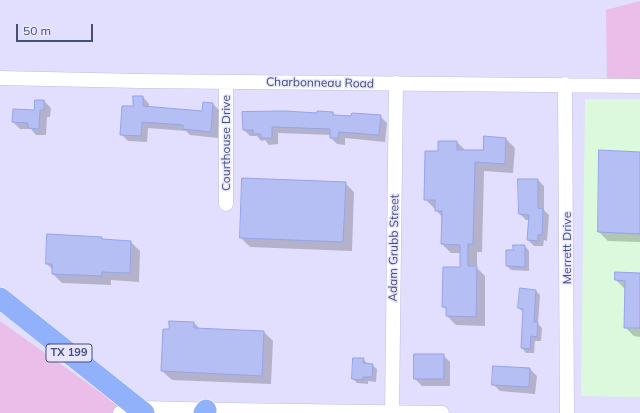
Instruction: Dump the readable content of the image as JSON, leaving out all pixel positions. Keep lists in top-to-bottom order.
{
  "streets": {
    "highway": ["TX 199"],
    "street": [
      "Charbonneau Road",
      "Courthouse Drive",
      "Adam Grubb Street",
      "Merrett Drive"
    ]
  },
  "crossings": [
    ["Charbonneau Road", "Courthouse Drive"],
    ["Charbonneau Road", "Adam Grubb Street"],
    ["Charbonneau Road", "Merrett Drive"]
  ],
  "scale_bar": "50 m"
}
